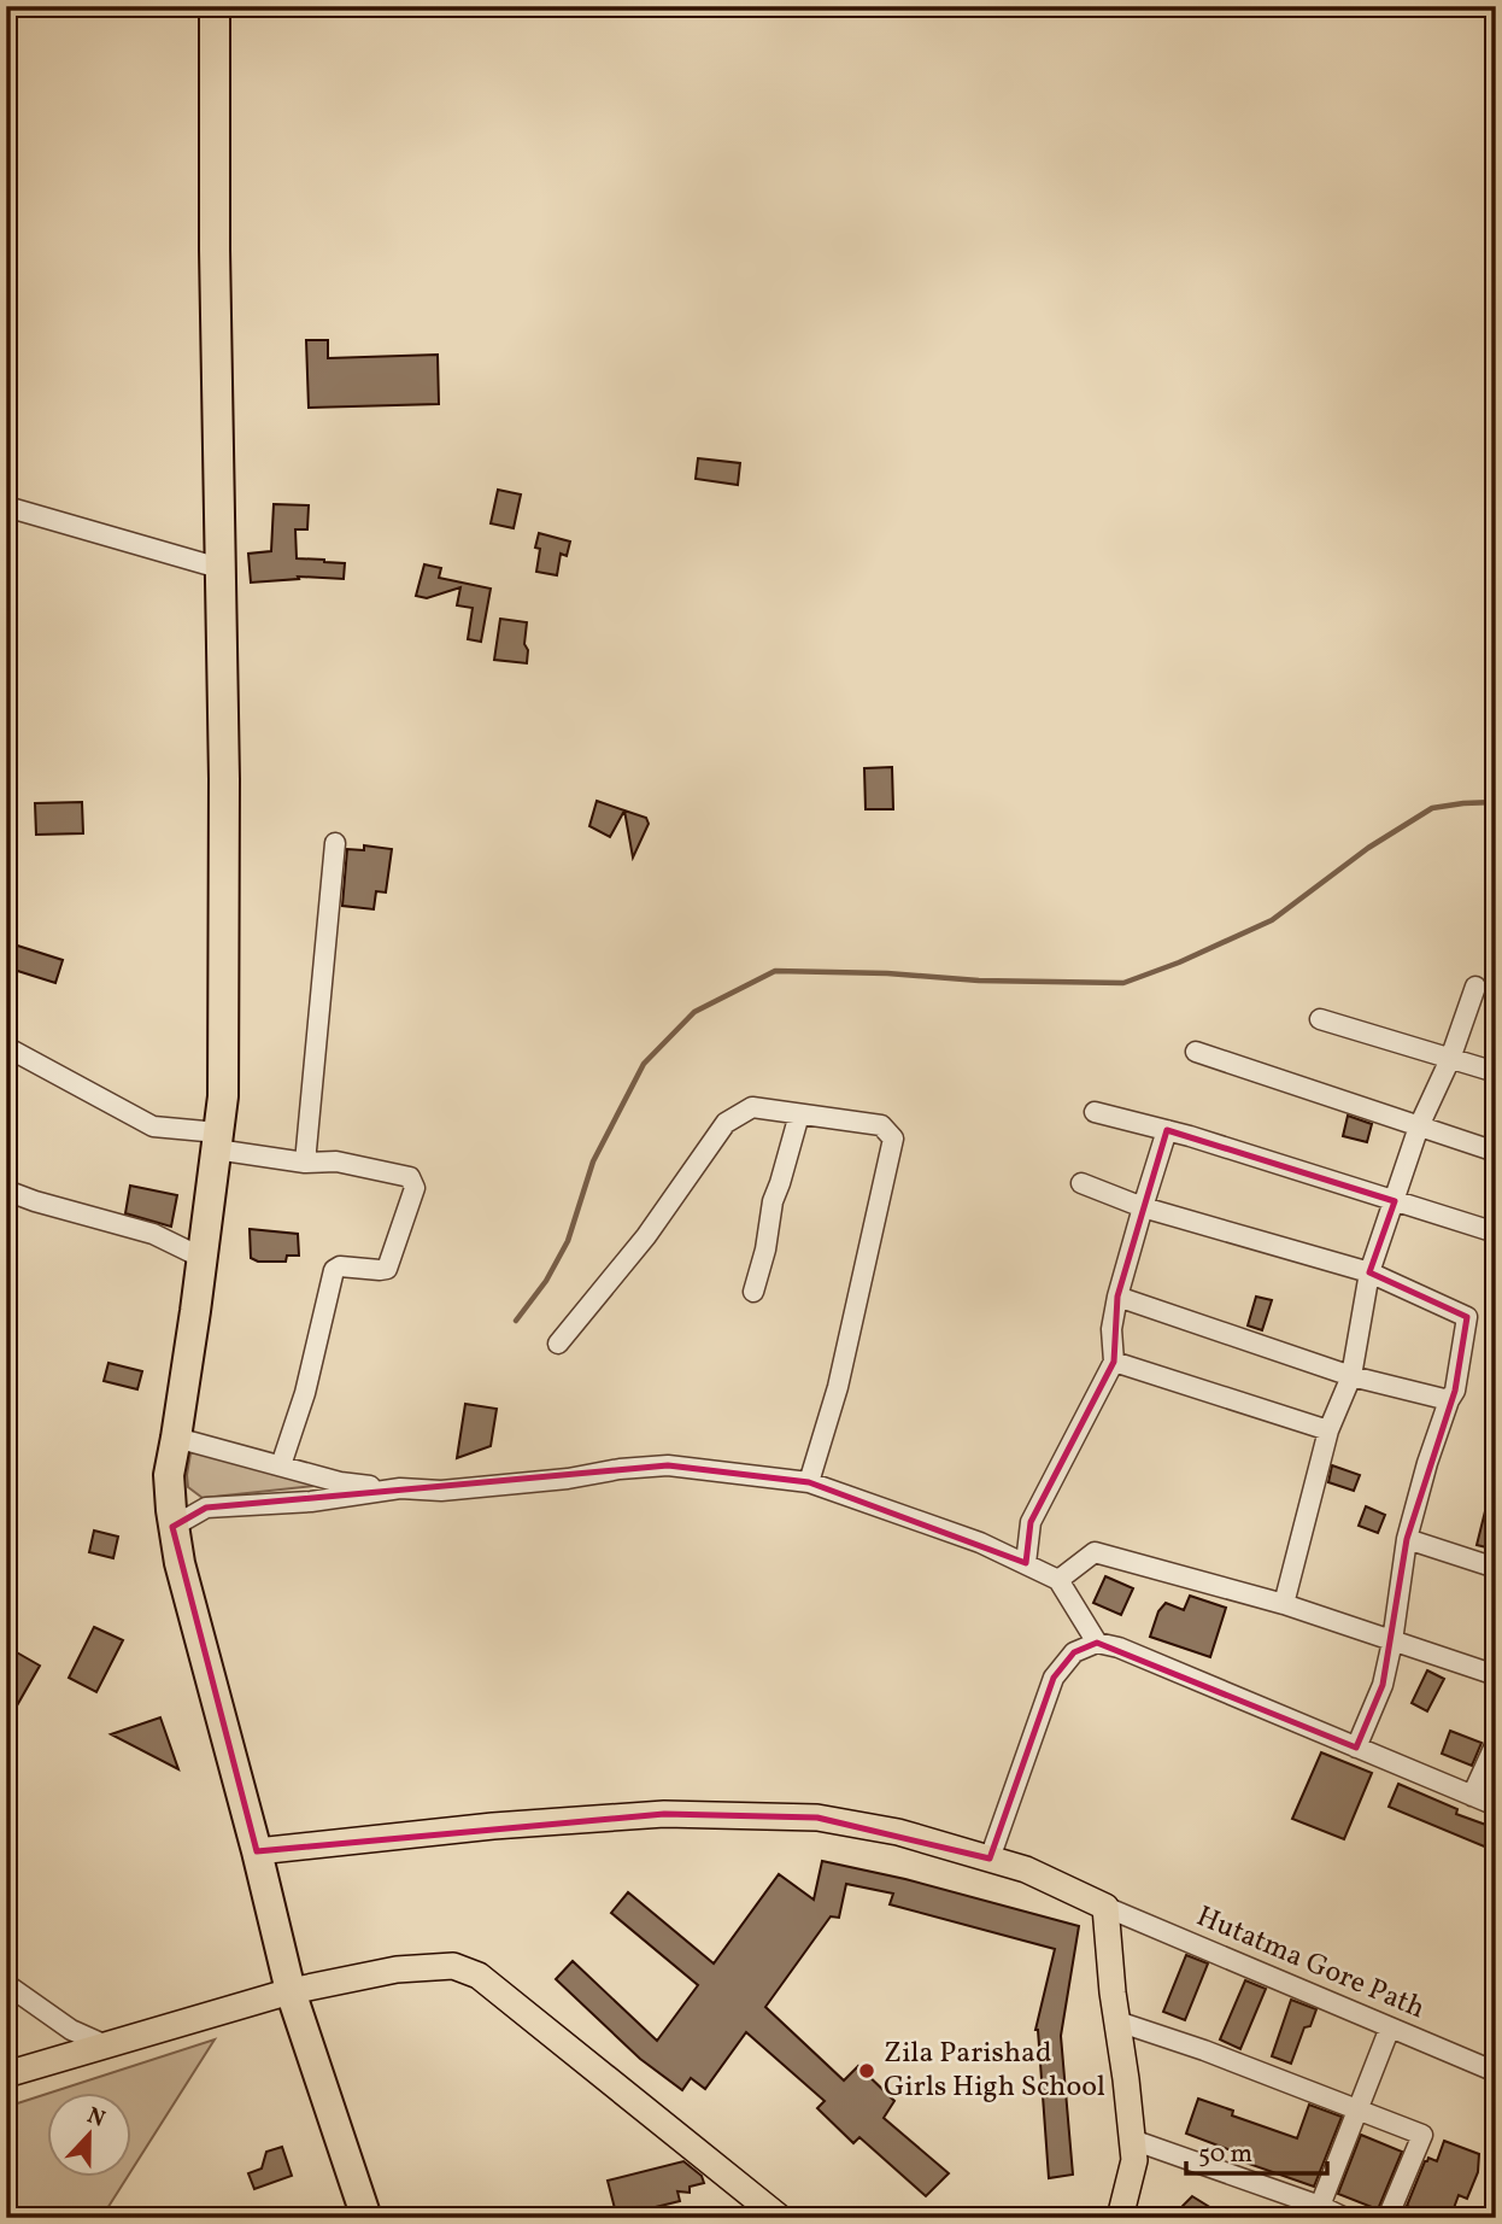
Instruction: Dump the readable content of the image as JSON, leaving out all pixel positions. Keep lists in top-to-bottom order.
{
  "streets": {
    "street": ["Hutatma Gore Path"]
  },
  "places": ["Zila Parishad Girls High School"],
  "scale_bar": "50 m",
  "north": "top"
}
